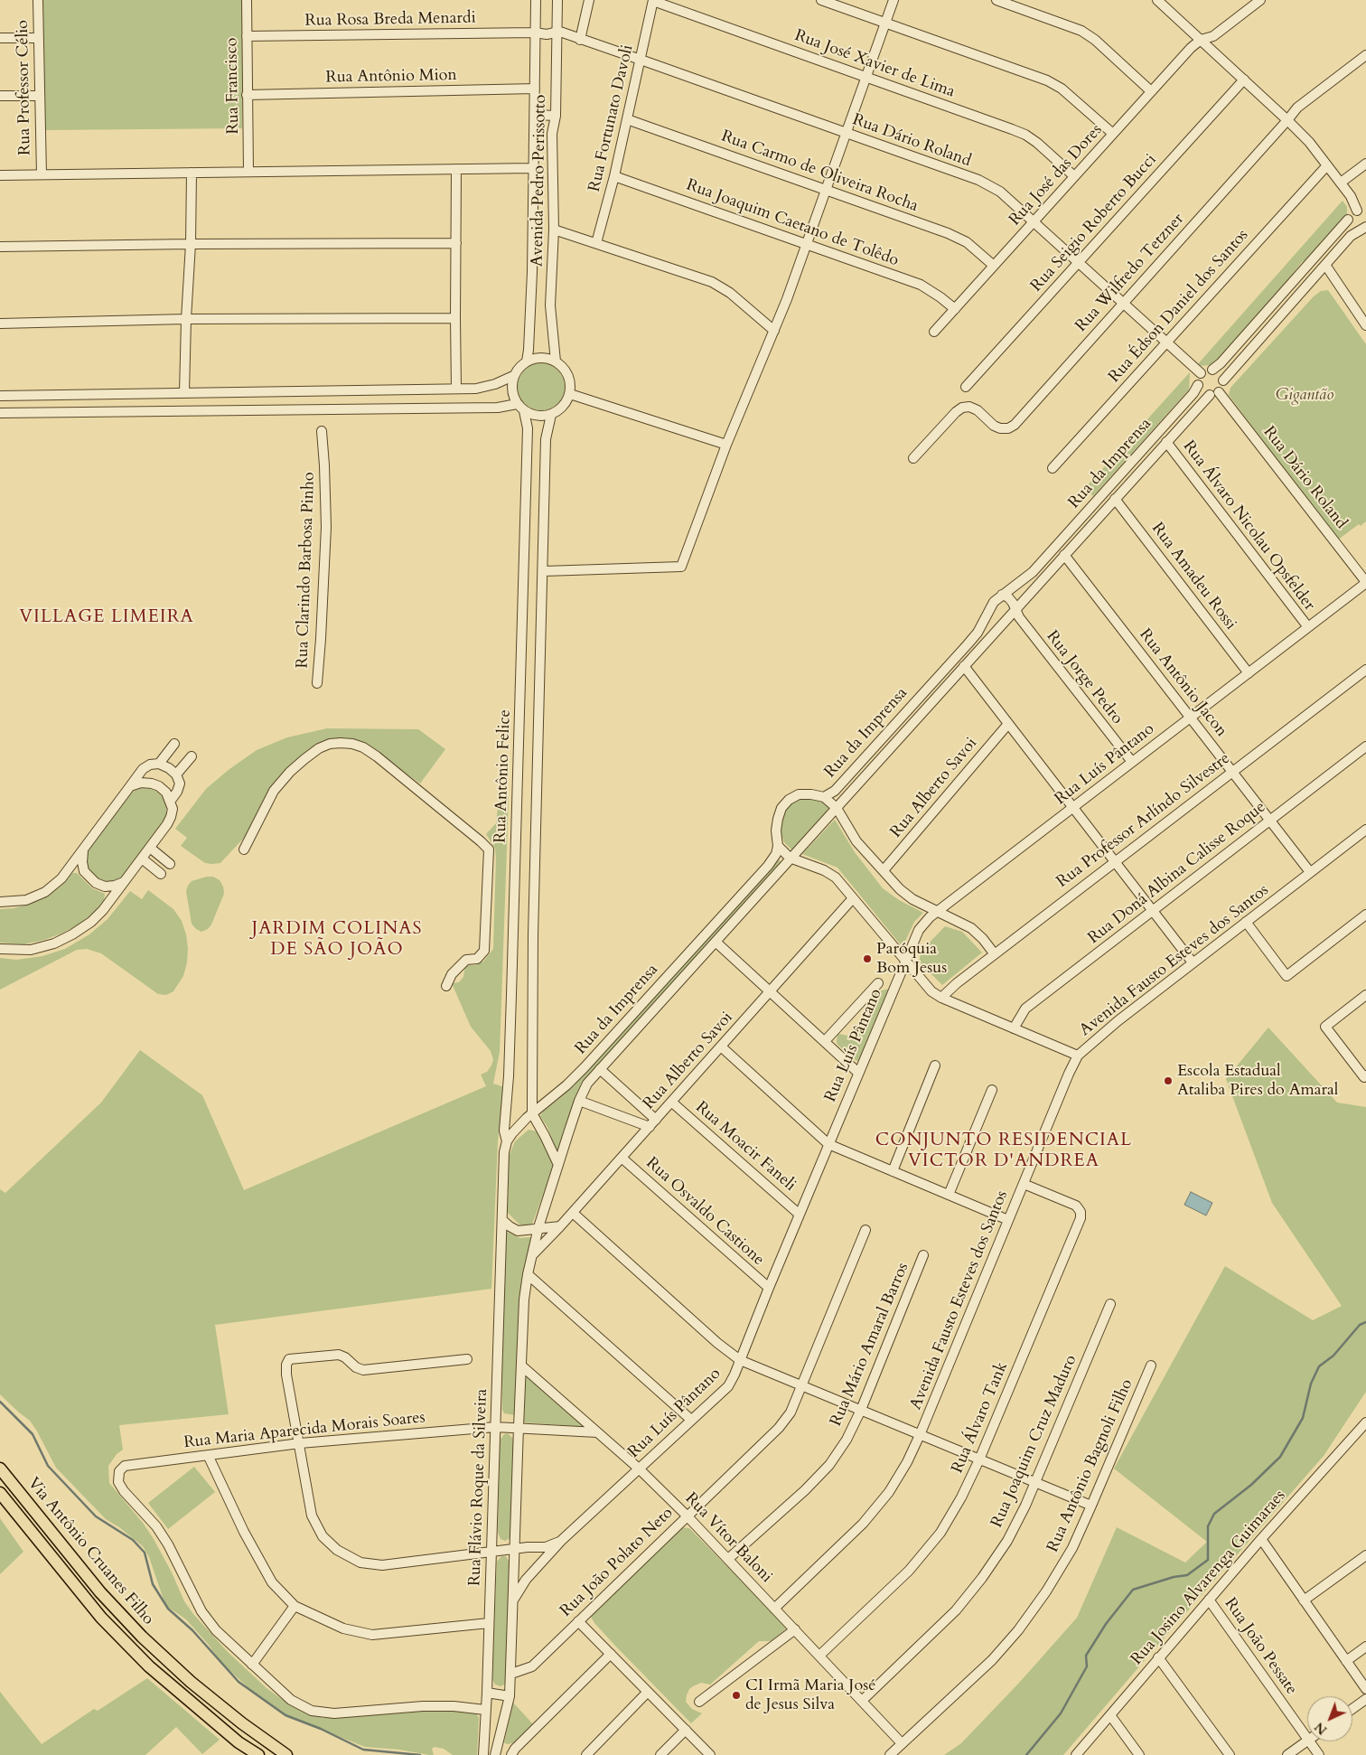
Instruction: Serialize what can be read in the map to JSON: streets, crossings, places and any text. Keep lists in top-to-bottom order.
{
  "streets": {
    "main road": ["Via Antônio Cruanes Filho"],
    "street": [
      "Rua Rosa Breda Menardi",
      "Rua José Xavier de Lima",
      "Rua Antônio Mion",
      "Rua Francisco",
      "Rua Professor Célio",
      "Rua Fortunato Davoli",
      "Rua Dário Roland",
      "Rua Carmo de Oliveira Rocha",
      "Rua José das Dores",
      "Avenida Pedro Perissotto",
      "Rua Joaquim Caetano de Tolêdo",
      "Rua Seigio Roberto Bucci",
      "Rua Wilfredo Tetzner",
      "Rua Édson Daniel dos Santos",
      "Rua da Imprensa",
      "Rua Álvaro Nicolau Opsfelder",
      "Rua Clarindo Barbosa Pinho",
      "Rua Amadeu Rossi",
      "Rua Jorge Pedro",
      "Rua Antônio Jacon",
      "Rua Luís Pântano",
      "Rua Antônio Felice",
      "Rua Alberto Savoi",
      "Rua Professor Arlíndo Silvestre",
      "Rua Doná Albina Calisse Roque",
      "Avenida Fausto Esteves dos Santos",
      "Rua Moacir Faneli",
      "Rua Osvaldo Castione",
      "Rua Mário Amaral Barros",
      "Rua Álvaro Tank",
      "Rua Maria Aparecida Morais Soares",
      "Rua Joaquim Cruz Maduro",
      "Rua Antônio Bagnoli Filho",
      "Rua Flávio Roque da Silveira",
      "Rua Vítor Baloni",
      "Rua João Polato Neto",
      "Rua Josino Alvarenga Guimaraes",
      "Rua João Pessate"
    ]
  },
  "crossings": [
    ["Rua Rosa Breda Menardi", "Rua Francisco"],
    ["Rua Rosa Breda Menardi", "Rua Dário Roland"],
    ["Rua Rosa Breda Menardi", "Avenida Pedro Perissotto"],
    ["Rua José Xavier de Lima", "Rua Fortunato Davoli"],
    ["Rua José Xavier de Lima", "Rua José das Dores"],
    ["Rua Antônio Mion", "Rua Francisco"],
    ["Rua Antônio Mion", "Avenida Pedro Perissotto"],
    ["Rua Fortunato Davoli", "Rua Dário Roland"],
    ["Rua Fortunato Davoli", "Rua Carmo de Oliveira Rocha"],
    ["Rua Fortunato Davoli", "Rua Joaquim Caetano de Tolêdo"],
    ["Rua Dário Roland", "Rua José das Dores"],
    ["Rua Dário Roland", "Avenida Pedro Perissotto"],
    ["Rua Dário Roland", "Rua Seigio Roberto Bucci"],
    ["Rua Dário Roland", "Rua Wilfredo Tetzner"],
    ["Rua Dário Roland", "Rua Édson Daniel dos Santos"],
    ["Rua Dário Roland", "Rua da Imprensa"],
    ["Rua Dário Roland", "Rua Luís Pântano"],
    ["Rua Carmo de Oliveira Rocha", "Rua José das Dores"],
    ["Rua José das Dores", "Rua Joaquim Caetano de Tolêdo"],
    ["Avenida Pedro Perissotto", "Rua Antônio Felice"],
    ["Rua da Imprensa", "Rua Álvaro Nicolau Opsfelder"],
    ["Rua da Imprensa", "Rua Amadeu Rossi"],
    ["Rua da Imprensa", "Rua Jorge Pedro"],
    ["Rua da Imprensa", "Rua Antônio Jacon"],
    ["Rua da Imprensa", "Rua Antônio Felice"],
    ["Rua Álvaro Nicolau Opsfelder", "Rua Luís Pântano"],
    ["Rua Amadeu Rossi", "Rua Luís Pântano"],
    ["Rua Jorge Pedro", "Rua Luís Pântano"],
    ["Rua Antônio Jacon", "Rua Luís Pântano"],
    ["Rua Antônio Jacon", "Rua Professor Arlíndo Silvestre"],
    ["Rua Antônio Jacon", "Rua Doná Albina Calisse Roque"],
    ["Rua Antônio Jacon", "Avenida Fausto Esteves dos Santos"],
    ["Rua Luís Pântano", "Rua Moacir Faneli"],
    ["Rua Luís Pântano", "Rua Osvaldo Castione"],
    ["Rua Luís Pântano", "Rua Maria Aparecida Morais Soares"],
    ["Rua Luís Pântano", "Rua Flávio Roque da Silveira"],
    ["Rua Luís Pântano", "Rua Vítor Baloni"],
    ["Rua Alberto Savoi", "Rua Moacir Faneli"],
    ["Rua Alberto Savoi", "Rua Osvaldo Castione"],
    ["Avenida Fausto Esteves dos Santos", "Rua Álvaro Tank"],
    ["Avenida Fausto Esteves dos Santos", "Rua Vítor Baloni"],
    ["Rua Mário Amaral Barros", "Rua Vítor Baloni"],
    ["Rua Álvaro Tank", "Rua Vítor Baloni"],
    ["Rua Maria Aparecida Morais Soares", "Rua Flávio Roque da Silveira"],
    ["Rua Maria Aparecida Morais Soares", "Rua Vítor Baloni"],
    ["Rua Joaquim Cruz Maduro", "Rua Vítor Baloni"],
    ["Rua Antônio Bagnoli Filho", "Rua Vítor Baloni"],
    ["Rua Vítor Baloni", "Rua João Polato Neto"],
    ["Rua Josino Alvarenga Guimaraes", "Rua João Pessate"]
  ],
  "districts": ["VILLAGE LIMEIRA", "JARDIM COLINAS DE SÃO JOÃO", "CONJUNTO RESIDENCIAL VICTOR D'ANDREA"],
  "parks": ["Gigantão"],
  "places": ["Paróquia Bom Jesus", "Escola Estadual Ataliba Pires do Amaral", "CI Irmã Maria José de Jesus Silva"],
  "north": "bottom left"
}
